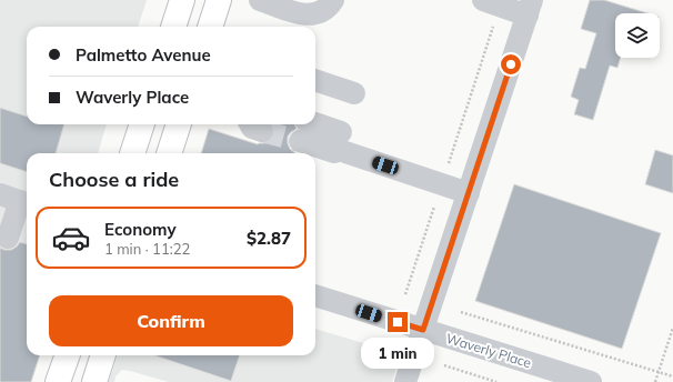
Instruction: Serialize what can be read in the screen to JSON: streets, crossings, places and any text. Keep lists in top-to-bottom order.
{
  "streets": {
    "street": ["Waverly Place"]
  },
  "page": {
    "banner": ["Palmetto Avenue", "Waverly Place"],
    "heading": "Choose a ride",
    "list": [
      {
        "name": "Economy",
        "note": "1 min · 11:22",
        "value": "$2.87"
      }
    ],
    "buttons": "Confirm",
    "bubble": "1 min"
  }
}
